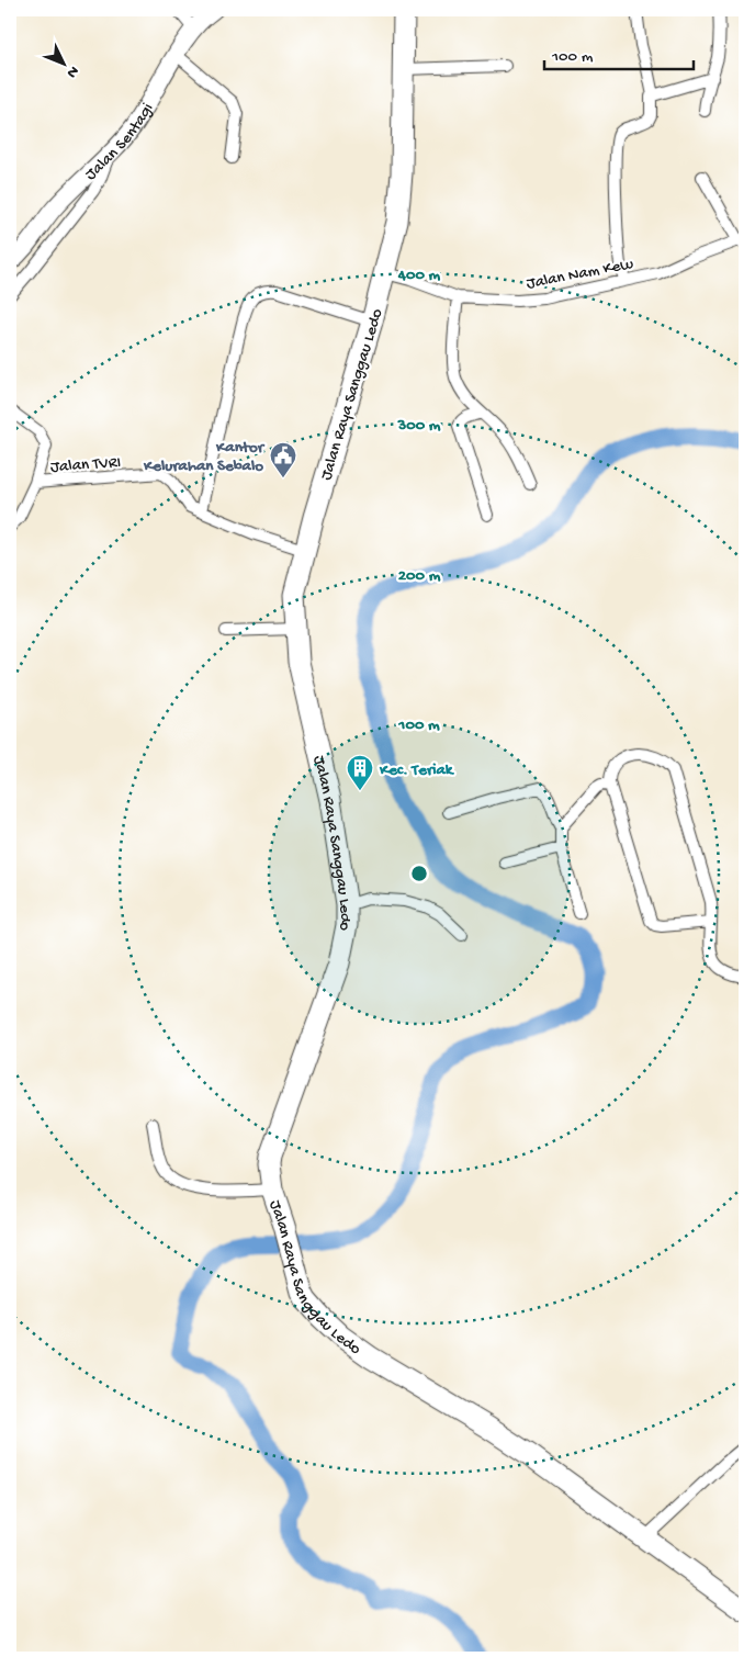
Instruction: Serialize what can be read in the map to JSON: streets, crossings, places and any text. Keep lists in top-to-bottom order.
{
  "streets": {
    "highway": ["Jalan Raya Sanggau Ledo"],
    "main road": ["Jalan Sentagi"],
    "street": ["Jalan Nam Kew", "Jalan TVRI"]
  },
  "crossings": [
    ["Jalan Nam Kew", "Jalan Raya Sanggau Ledo"],
    ["Jalan Raya Sanggau Ledo", "Jalan TVRI"]
  ],
  "places": {
    "public building": ["Kantor Kelurahan Sebalo"],
    "building": ["Kec. Teriak"]
  },
  "scale_bar": "100 m",
  "north": "bottom right",
  "rings": [
    "400 m",
    "300 m",
    "200 m",
    "100 m"
  ]
}
